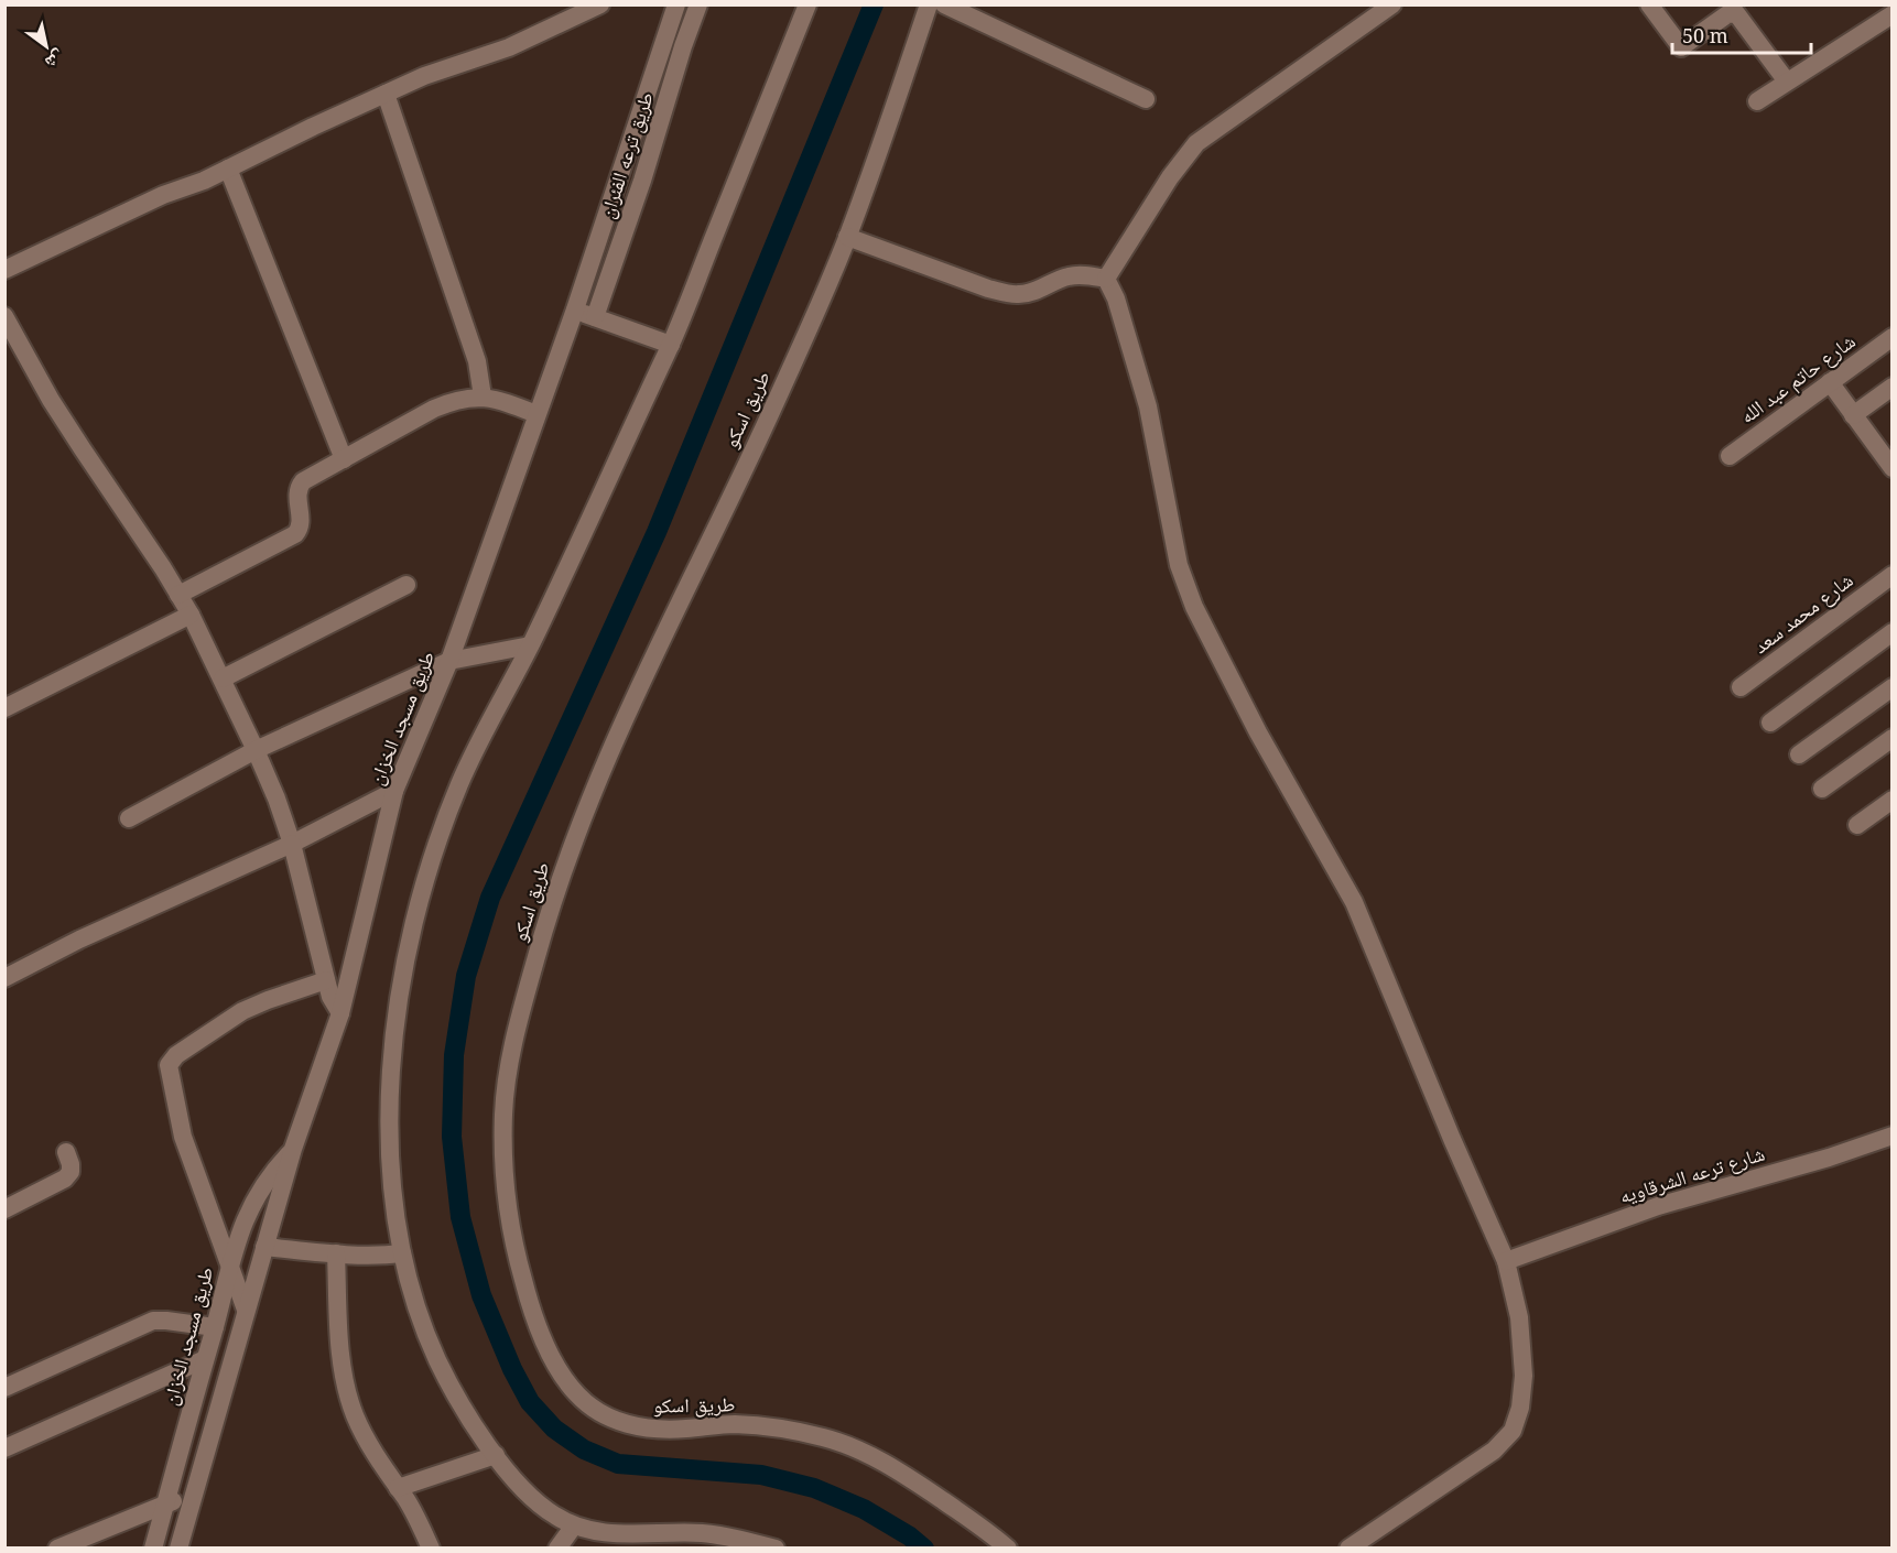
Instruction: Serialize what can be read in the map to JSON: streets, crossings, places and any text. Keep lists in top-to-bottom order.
{
  "streets": {
    "street": [
      "طريق ترعه الفئران",
      "شارع حاتم عبد الله",
      "طريق اسكو",
      "شارع محمد سعد",
      "طريق مسجد الخزان",
      "شارع ترعه الشرقاويه"
    ]
  },
  "crossings": [
    ["طريق ترعه الفئران", "طريق مسجد الخزان"]
  ],
  "scale_bar": "50 m",
  "north": "bottom right"
}
